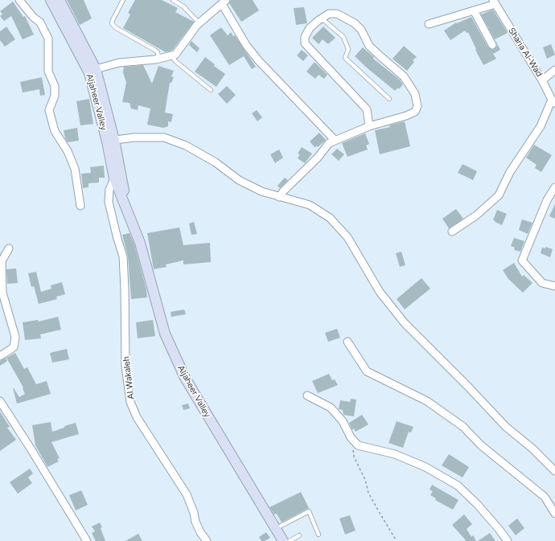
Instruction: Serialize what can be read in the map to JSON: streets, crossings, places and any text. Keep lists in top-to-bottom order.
{
  "streets": {
    "street": ["Sharia Al-Wad", "Aljaheer Valley", "Al Wakaleh"]
  },
  "crossings": [
    ["Aljaheer Valley", "Al Wakaleh"]
  ]
}
